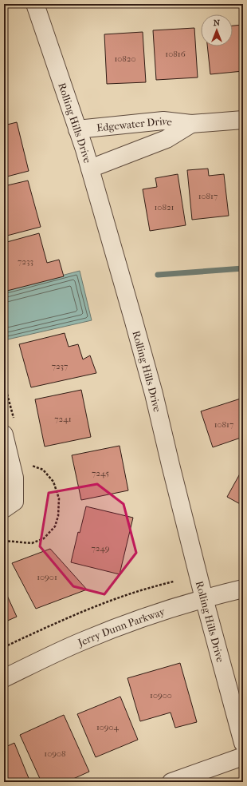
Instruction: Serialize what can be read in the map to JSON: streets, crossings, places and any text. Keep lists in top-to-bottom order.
{
  "streets": {
    "street": ["Rolling Hills Drive", "Edgewater Drive", "Jerry Dunn Parkway"]
  },
  "crossings": [
    ["Rolling Hills Drive", "Edgewater Drive"],
    ["Rolling Hills Drive", "Jerry Dunn Parkway"]
  ],
  "house_numbers": [
    "10816",
    "10820",
    "10817",
    "10821",
    "7233",
    "7237",
    "7241",
    "10817",
    "7245",
    "7249",
    "10901",
    "10900",
    "10904",
    "10908"
  ],
  "north": "top"
}
